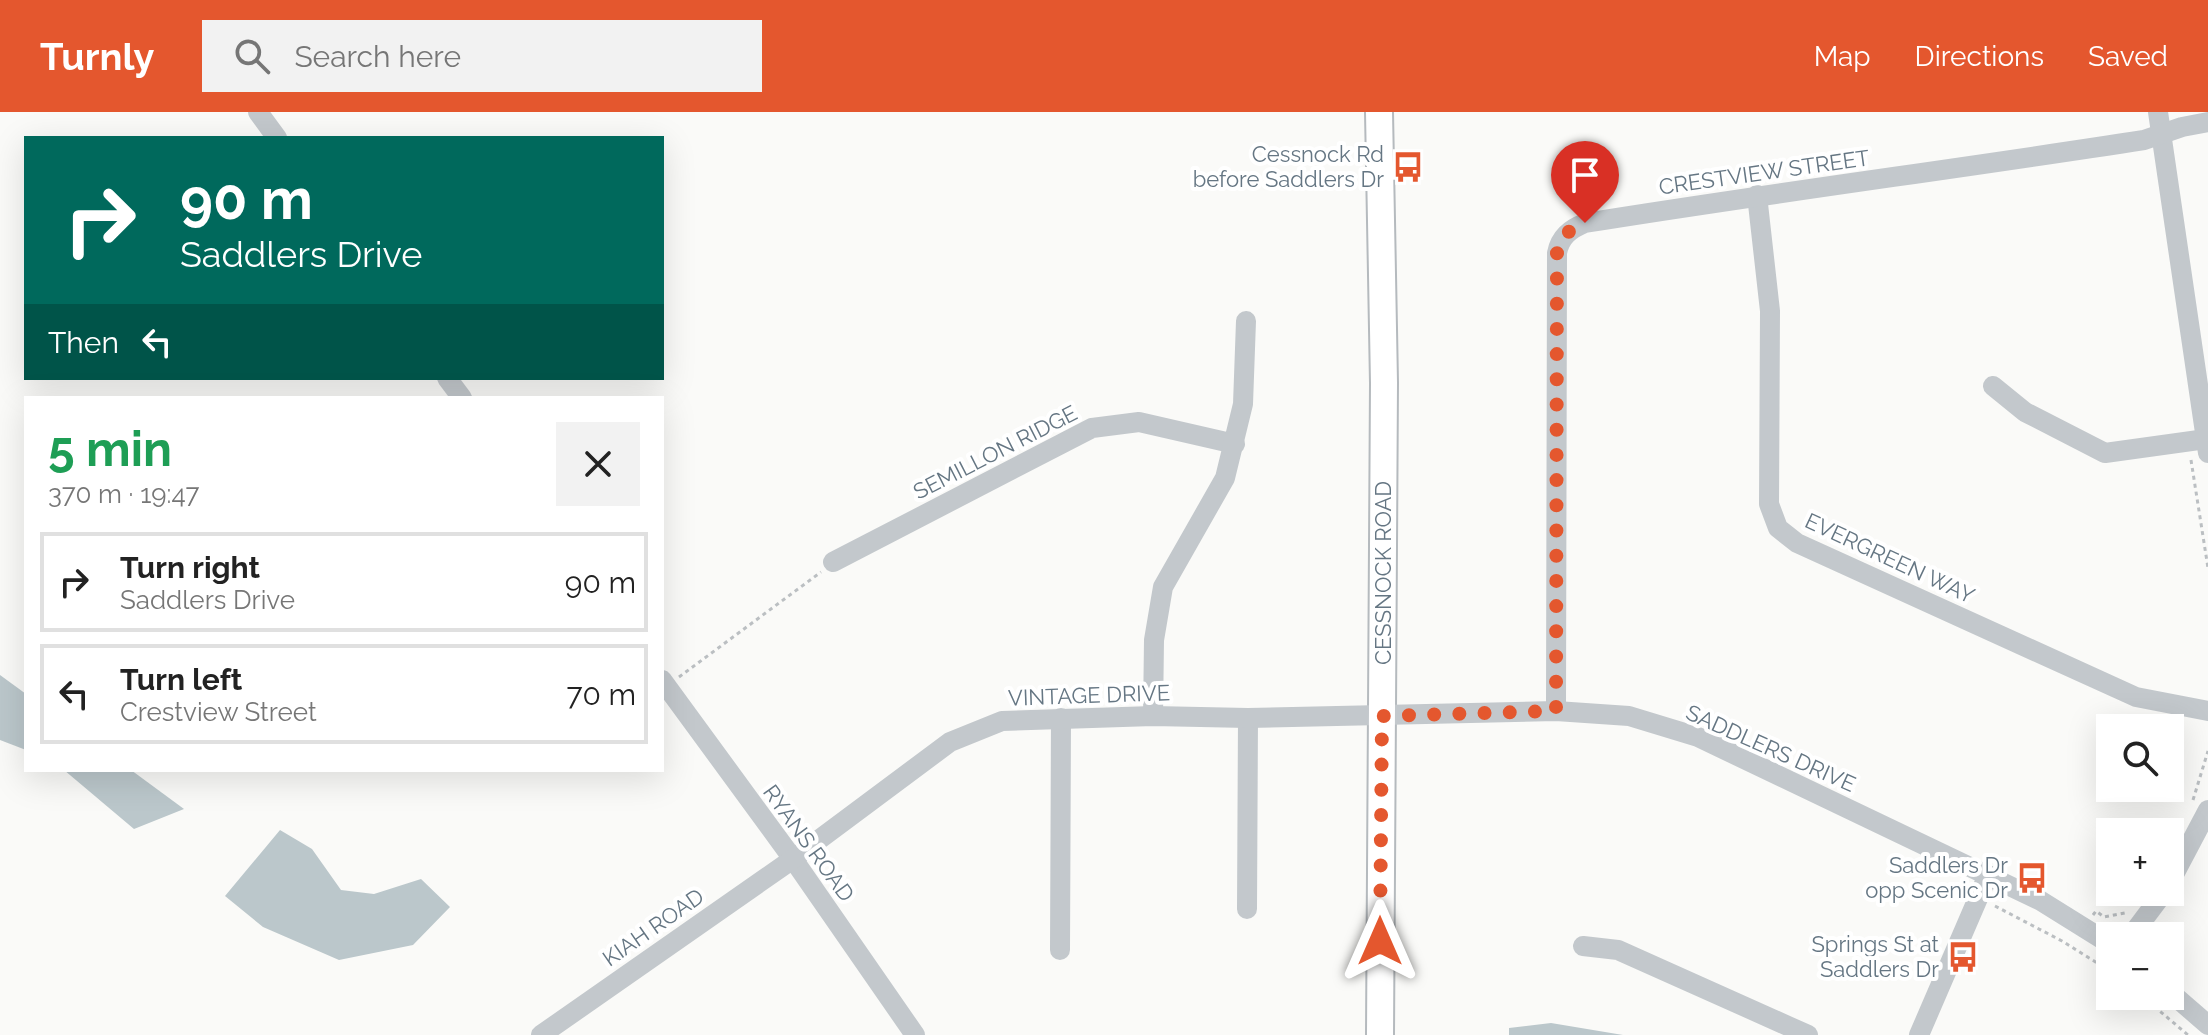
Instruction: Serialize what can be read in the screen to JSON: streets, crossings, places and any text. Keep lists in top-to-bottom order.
{
  "streets": {
    "main road": ["CESSNOCK ROAD"],
    "street": [
      "CRESTVIEW STREET",
      "SEMILLON RIDGE",
      "EVERGREEN WAY",
      "VINTAGE DRIVE",
      "SADDLERS DRIVE",
      "RYANS ROAD",
      "KIAH ROAD"
    ]
  },
  "crossings": [
    ["CRESTVIEW STREET", "EVERGREEN WAY"],
    ["CRESTVIEW STREET", "SADDLERS DRIVE"],
    ["CESSNOCK ROAD", "VINTAGE DRIVE"],
    ["CESSNOCK ROAD", "SADDLERS DRIVE"],
    ["VINTAGE DRIVE", "SADDLERS DRIVE"],
    ["VINTAGE DRIVE", "RYANS ROAD"],
    ["VINTAGE DRIVE", "KIAH ROAD"],
    ["RYANS ROAD", "KIAH ROAD"]
  ],
  "places": {
    "bus stop": ["Cessnock Rd before Saddlers Dr", "Saddlers Dr opp Scenic Dr", "Springs St at Saddlers Dr"]
  },
  "page": {
    "header": "Turnly",
    "search": "Search here",
    "nav": ["Map", "Directions", "Saved"],
    "turn": ["90 m", "Saddlers Drive"],
    "then": "Then",
    "heading": ["5 min", "370 m · 19:47"],
    "list": [
      {
        "name": "Turn right",
        "note": "Saddlers Drive",
        "value": "90 m"
      },
      {
        "name": "Turn left",
        "note": "Crestview Street",
        "value": "70 m"
      }
    ],
    "map_buttons": ["+", "−"]
  }
}
